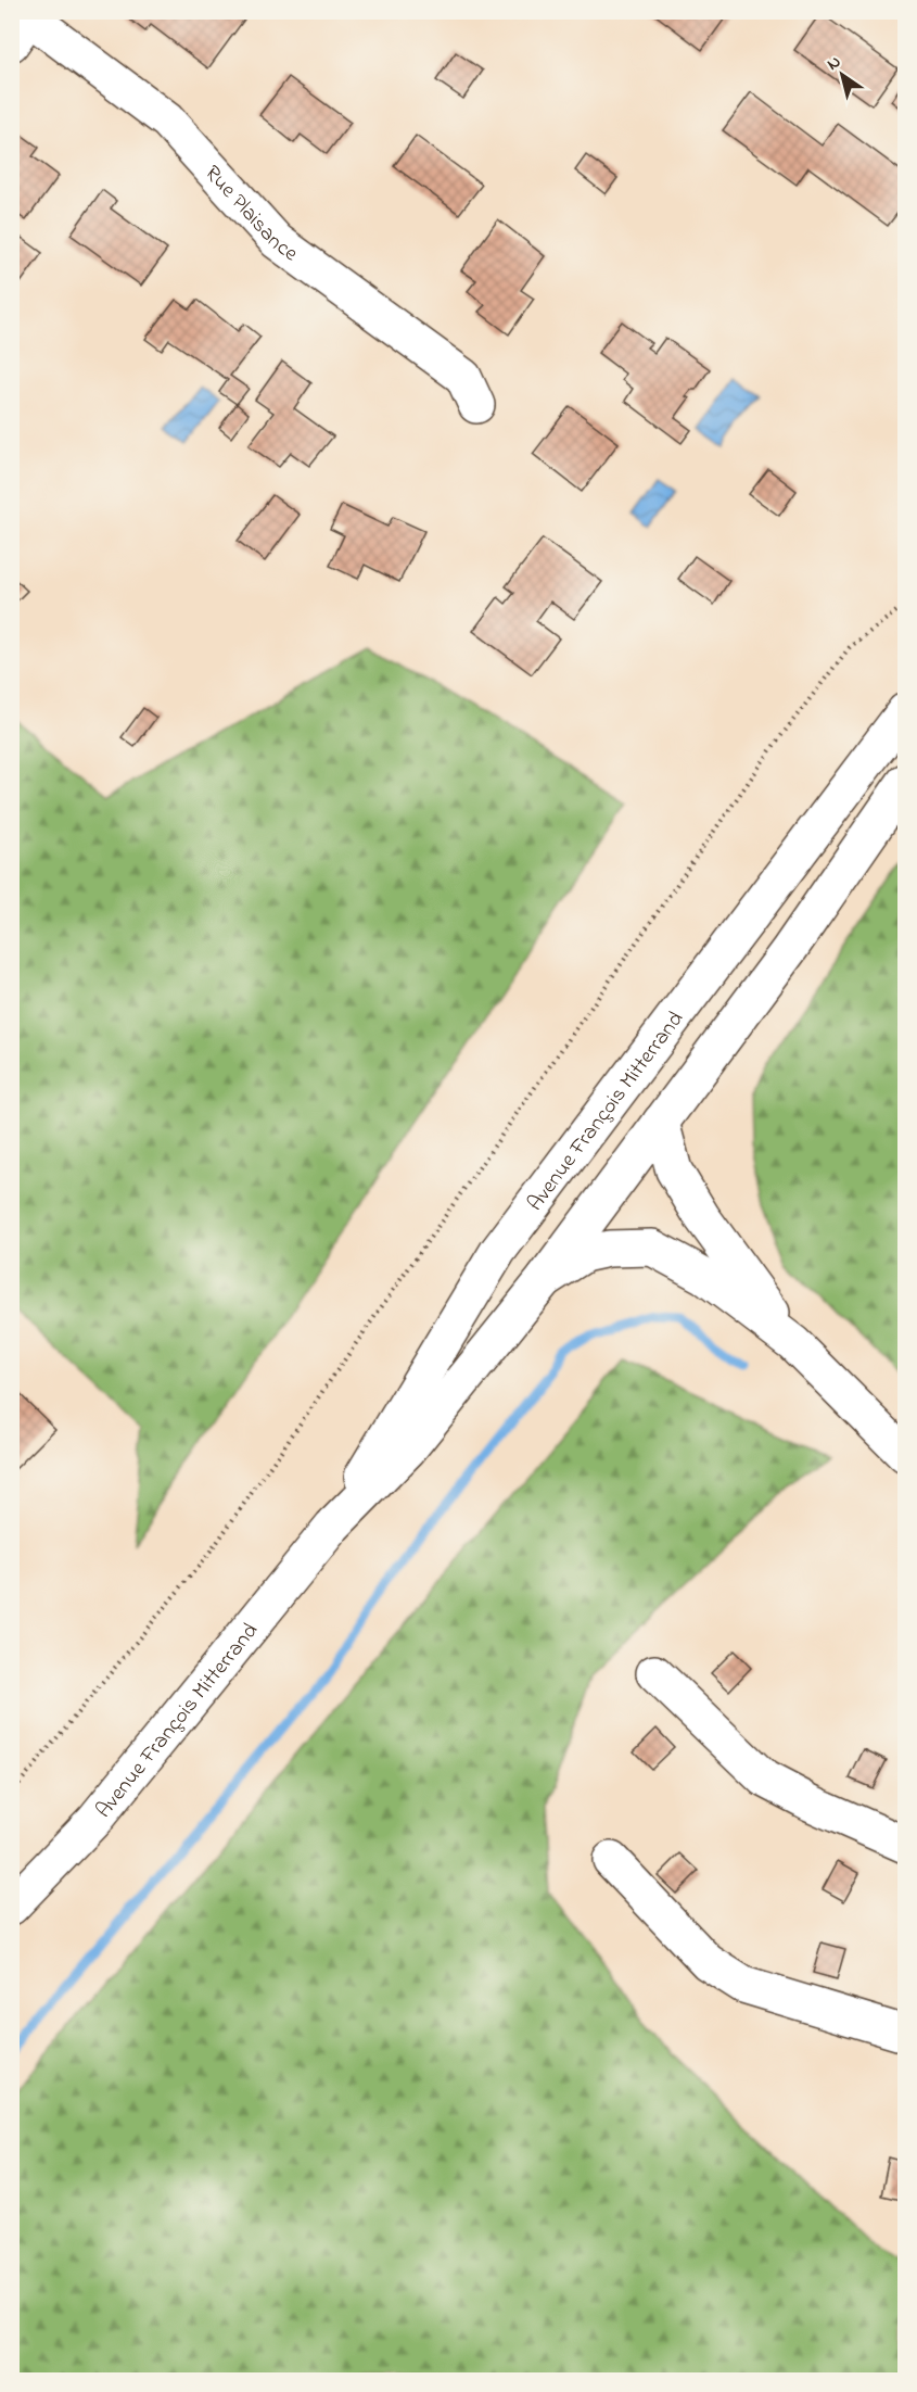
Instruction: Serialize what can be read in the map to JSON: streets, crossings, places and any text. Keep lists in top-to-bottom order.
{
  "streets": {
    "main road": ["Rue Plaisance", "Avenue François Mitterrand"]
  },
  "north": "top left"
}
